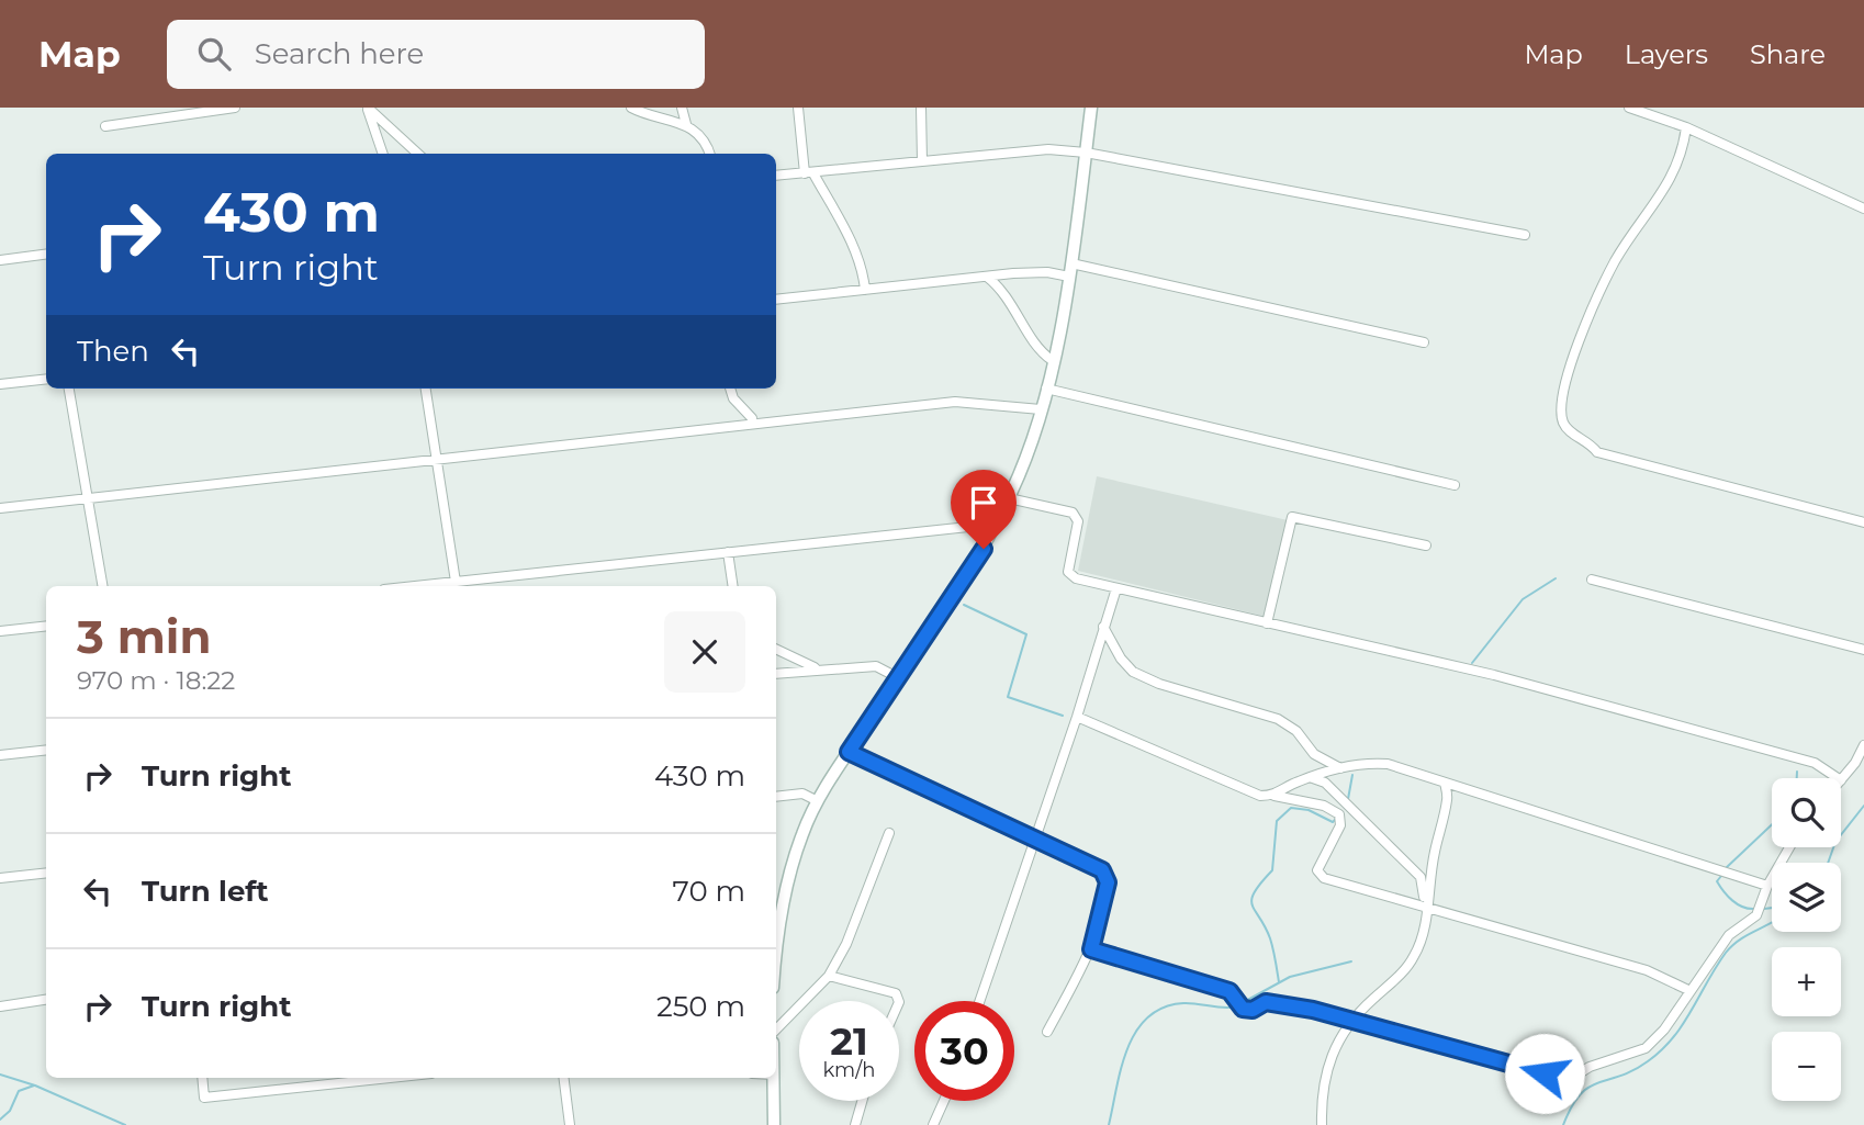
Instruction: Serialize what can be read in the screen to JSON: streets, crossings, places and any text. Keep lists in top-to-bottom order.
{
  "page": {
    "header": "Map",
    "search": "Search here",
    "nav": ["Map", "Layers", "Share"],
    "turn": ["430 m", "Turn right"],
    "then": "Then",
    "heading": ["3 min", "970 m · 18:22"],
    "list": [
      {
        "name": "Turn right",
        "value": "430 m"
      },
      {
        "name": "Turn left",
        "value": "70 m"
      },
      {
        "name": "Turn right",
        "value": "250 m"
      }
    ],
    "map_buttons": ["+", "−"],
    "speed": "21 km/h",
    "limit": "30"
  }
}
